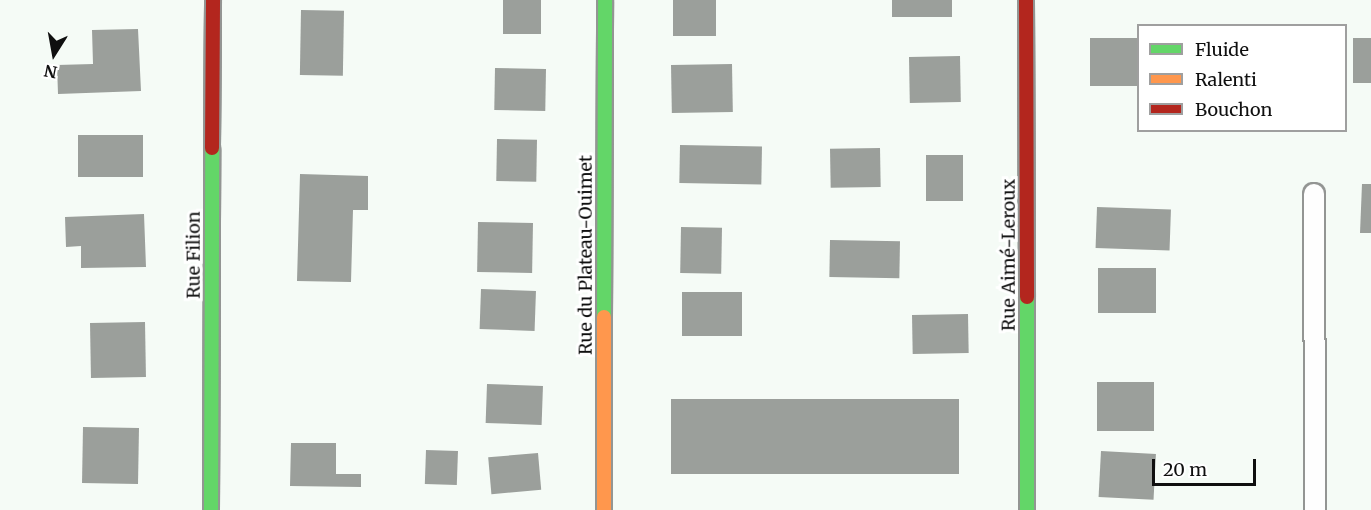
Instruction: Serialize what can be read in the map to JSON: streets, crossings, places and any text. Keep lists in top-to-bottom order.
{
  "streets": {
    "street": ["Rue Filion", "Rue du Plateau-Ouimet", "Rue Aimé-Leroux"]
  },
  "legend": ["Fluide", "Ralenti", "Bouchon"],
  "scale_bar": "20 m",
  "north": "bottom"
}
